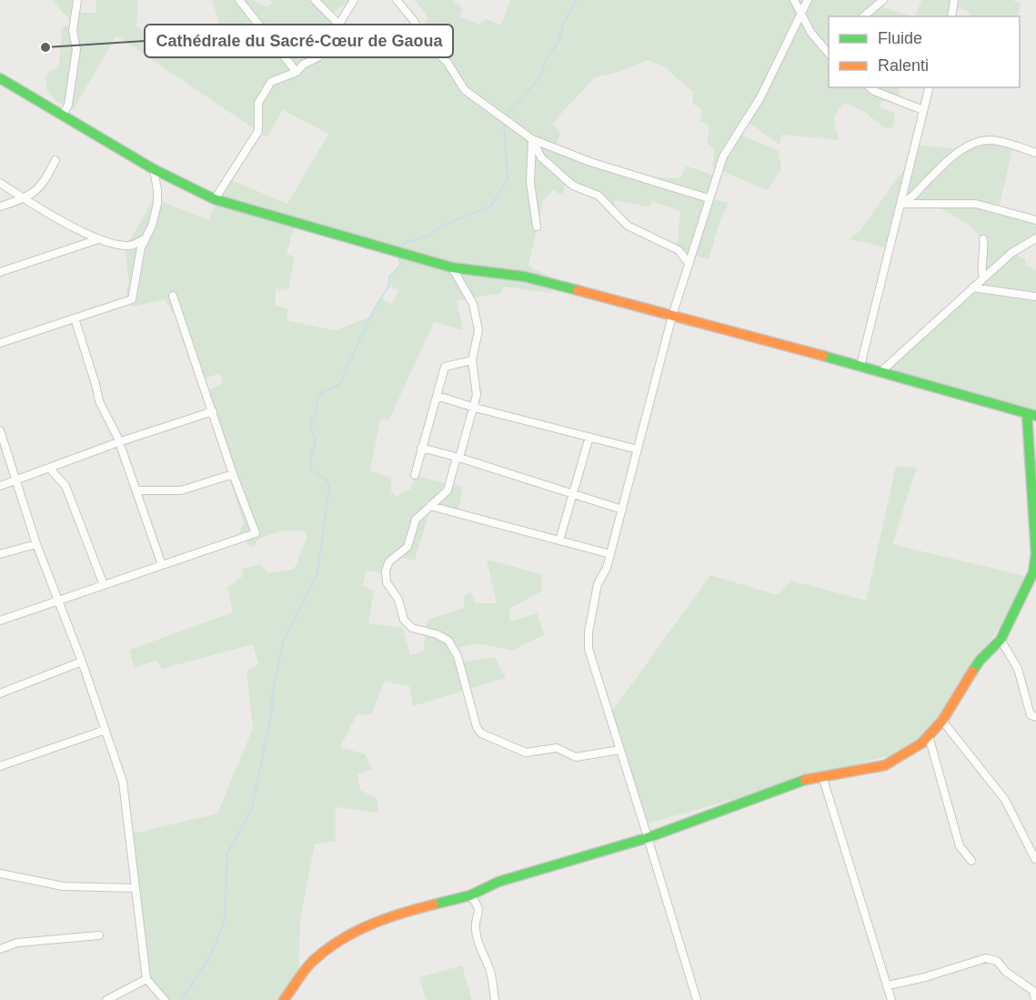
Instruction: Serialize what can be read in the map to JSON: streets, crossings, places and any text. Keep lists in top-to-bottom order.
{
  "places": ["Cathédrale du Sacré-Cœur de Gaoua"],
  "legend": ["Fluide", "Ralenti"]
}
